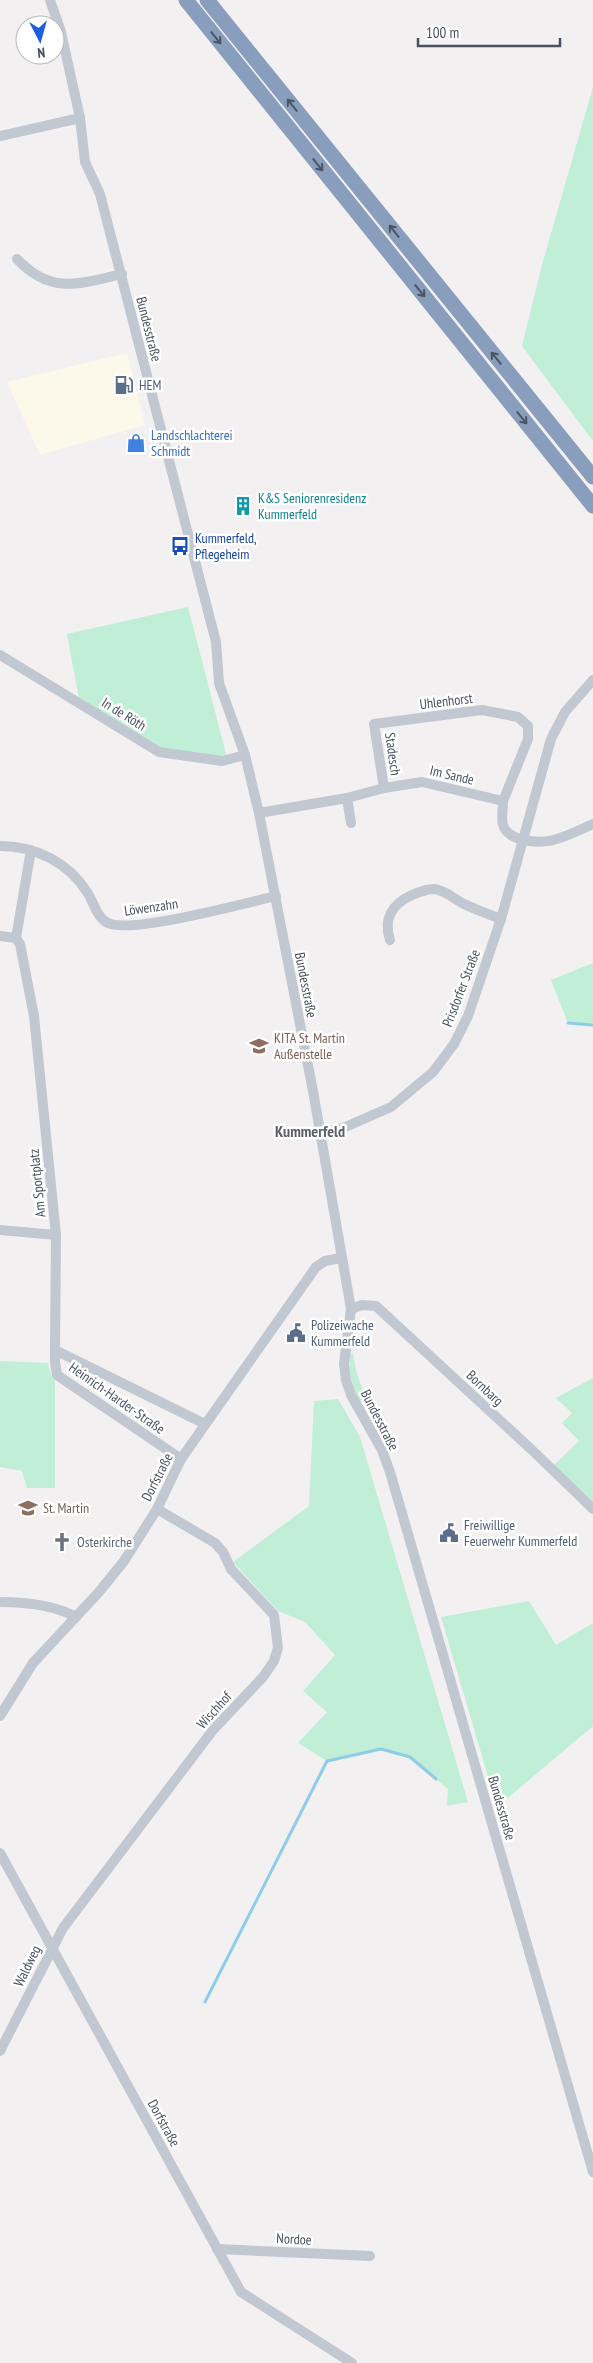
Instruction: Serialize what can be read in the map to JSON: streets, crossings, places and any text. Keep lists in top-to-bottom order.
{
  "streets": {
    "street": [
      "Bundesstraße",
      "Uhlenhorst",
      "In de Röth",
      "Stadesch",
      "Im Sande",
      "Löwenzahn",
      "Prisdorfer Straße",
      "Am Sportplatz",
      "Bornbarg",
      "Heinrich-Harder-Straße",
      "Dorfstraße",
      "Wischhof",
      "Waldweg",
      "Nordoe"
    ]
  },
  "crossings": [
    ["Bundesstraße", "In de Röth"],
    ["Bundesstraße", "Im Sande"],
    ["Bundesstraße", "Löwenzahn"],
    ["Bundesstraße", "Prisdorfer Straße"],
    ["Bundesstraße", "Bornbarg"],
    ["Bundesstraße", "Dorfstraße"],
    ["Uhlenhorst", "Stadesch"],
    ["Uhlenhorst", "Im Sande"],
    ["Stadesch", "Im Sande"],
    ["Löwenzahn", "Am Sportplatz"],
    ["Am Sportplatz", "Heinrich-Harder-Straße"],
    ["Heinrich-Harder-Straße", "Dorfstraße"],
    ["Dorfstraße", "Wischhof"],
    ["Dorfstraße", "Waldweg"],
    ["Dorfstraße", "Nordoe"],
    ["Wischhof", "Waldweg"]
  ],
  "districts": ["Kummerfeld"],
  "places": {
    "fuel station": ["HEM"],
    "shop": ["Landschlachterei Schmidt"],
    "building": ["K&S Seniorenresidenz Kummerfeld"],
    "bus stop": ["Kummerfeld, Pflegeheim"],
    "school or university": ["KITA St. Martin Außenstelle", "St. Martin"],
    "public building": ["Polizeiwache Kummerfeld", "Freiwillige Feuerwehr Kummerfeld"],
    "church": ["Osterkirche"]
  },
  "scale_bar": "100 m",
  "north": "bottom"
}
